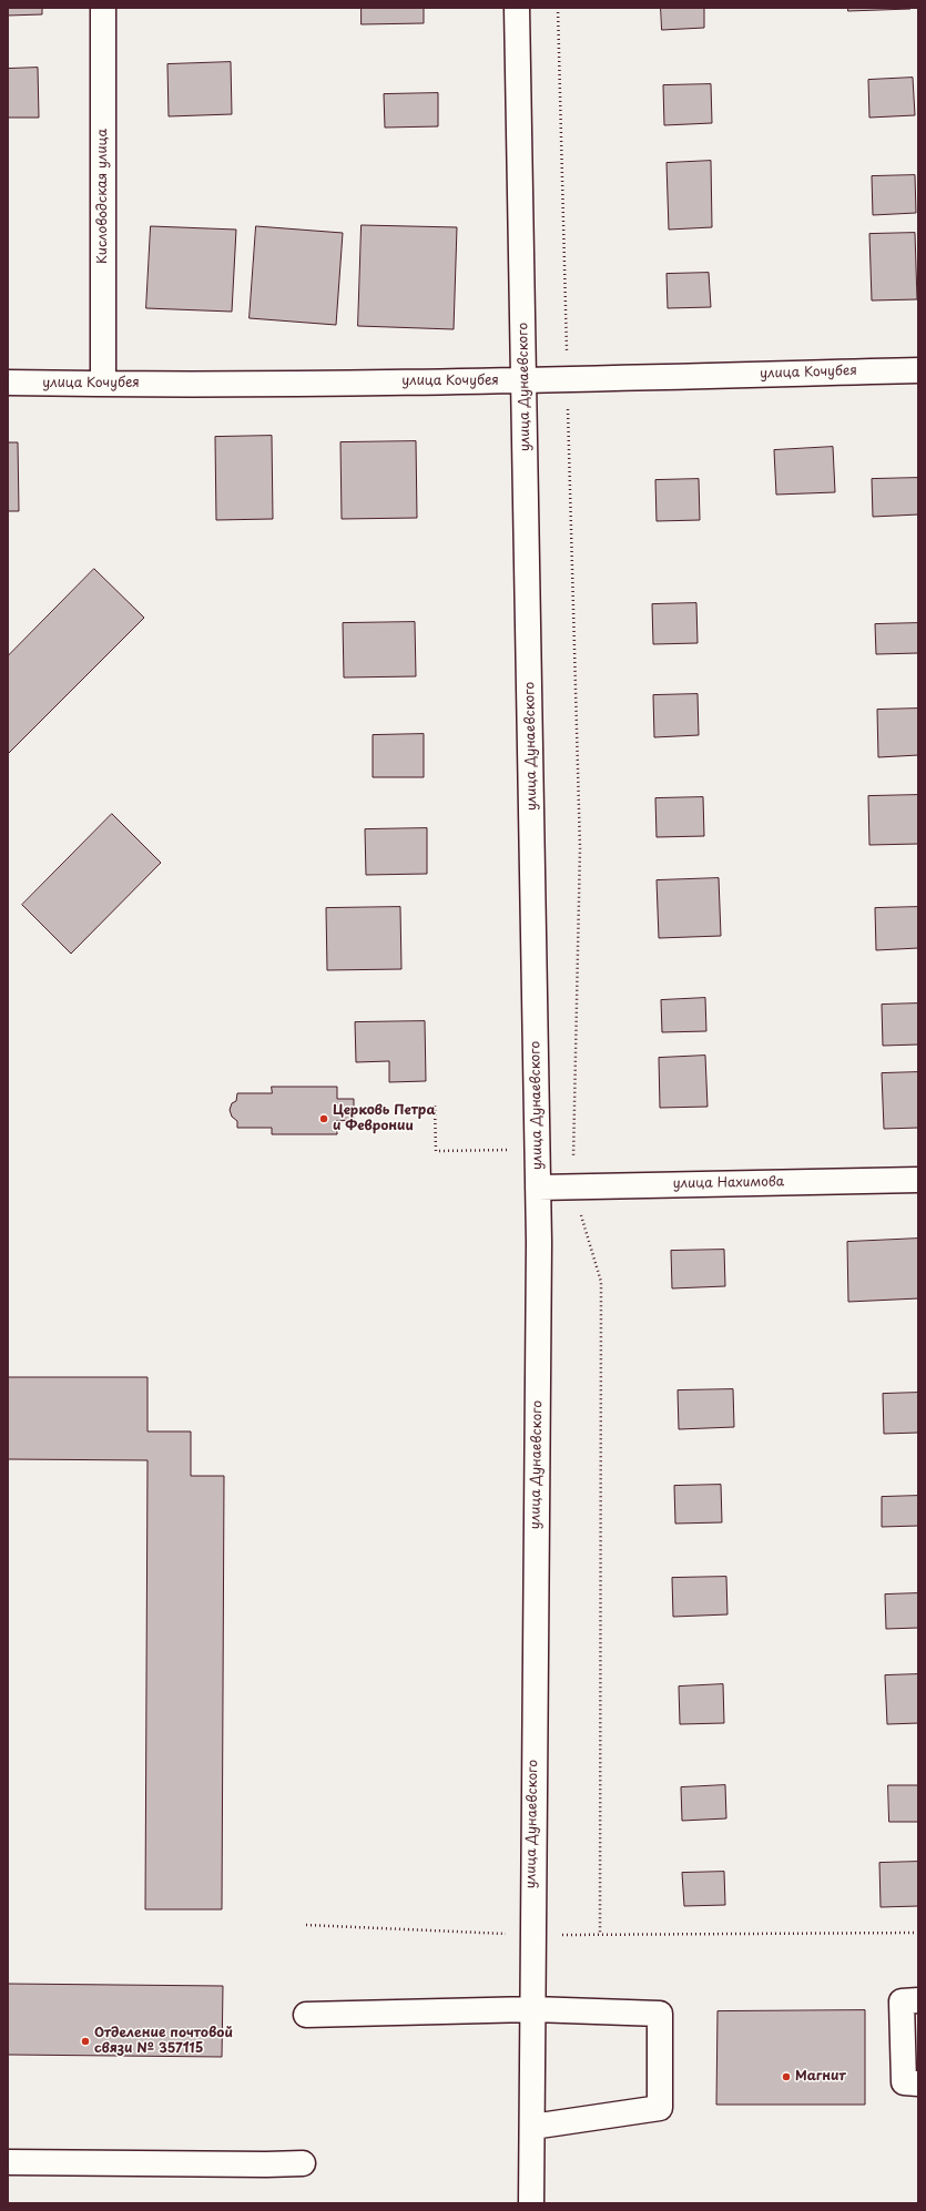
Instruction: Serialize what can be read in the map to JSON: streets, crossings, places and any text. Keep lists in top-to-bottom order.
{
  "streets": {
    "street": [
      "Кисловодская улица",
      "улица Кочубея",
      "улица Дунаевского",
      "улица Нахимова"
    ]
  },
  "crossings": [
    ["Кисловодская улица", "улица Кочубея"],
    ["улица Кочубея", "улица Дунаевского"],
    ["улица Дунаевского", "улица Нахимова"]
  ],
  "places": ["Церковь Петра и Февронии", "Отделение почтовой связи № 357115", "Магнит"]
}
